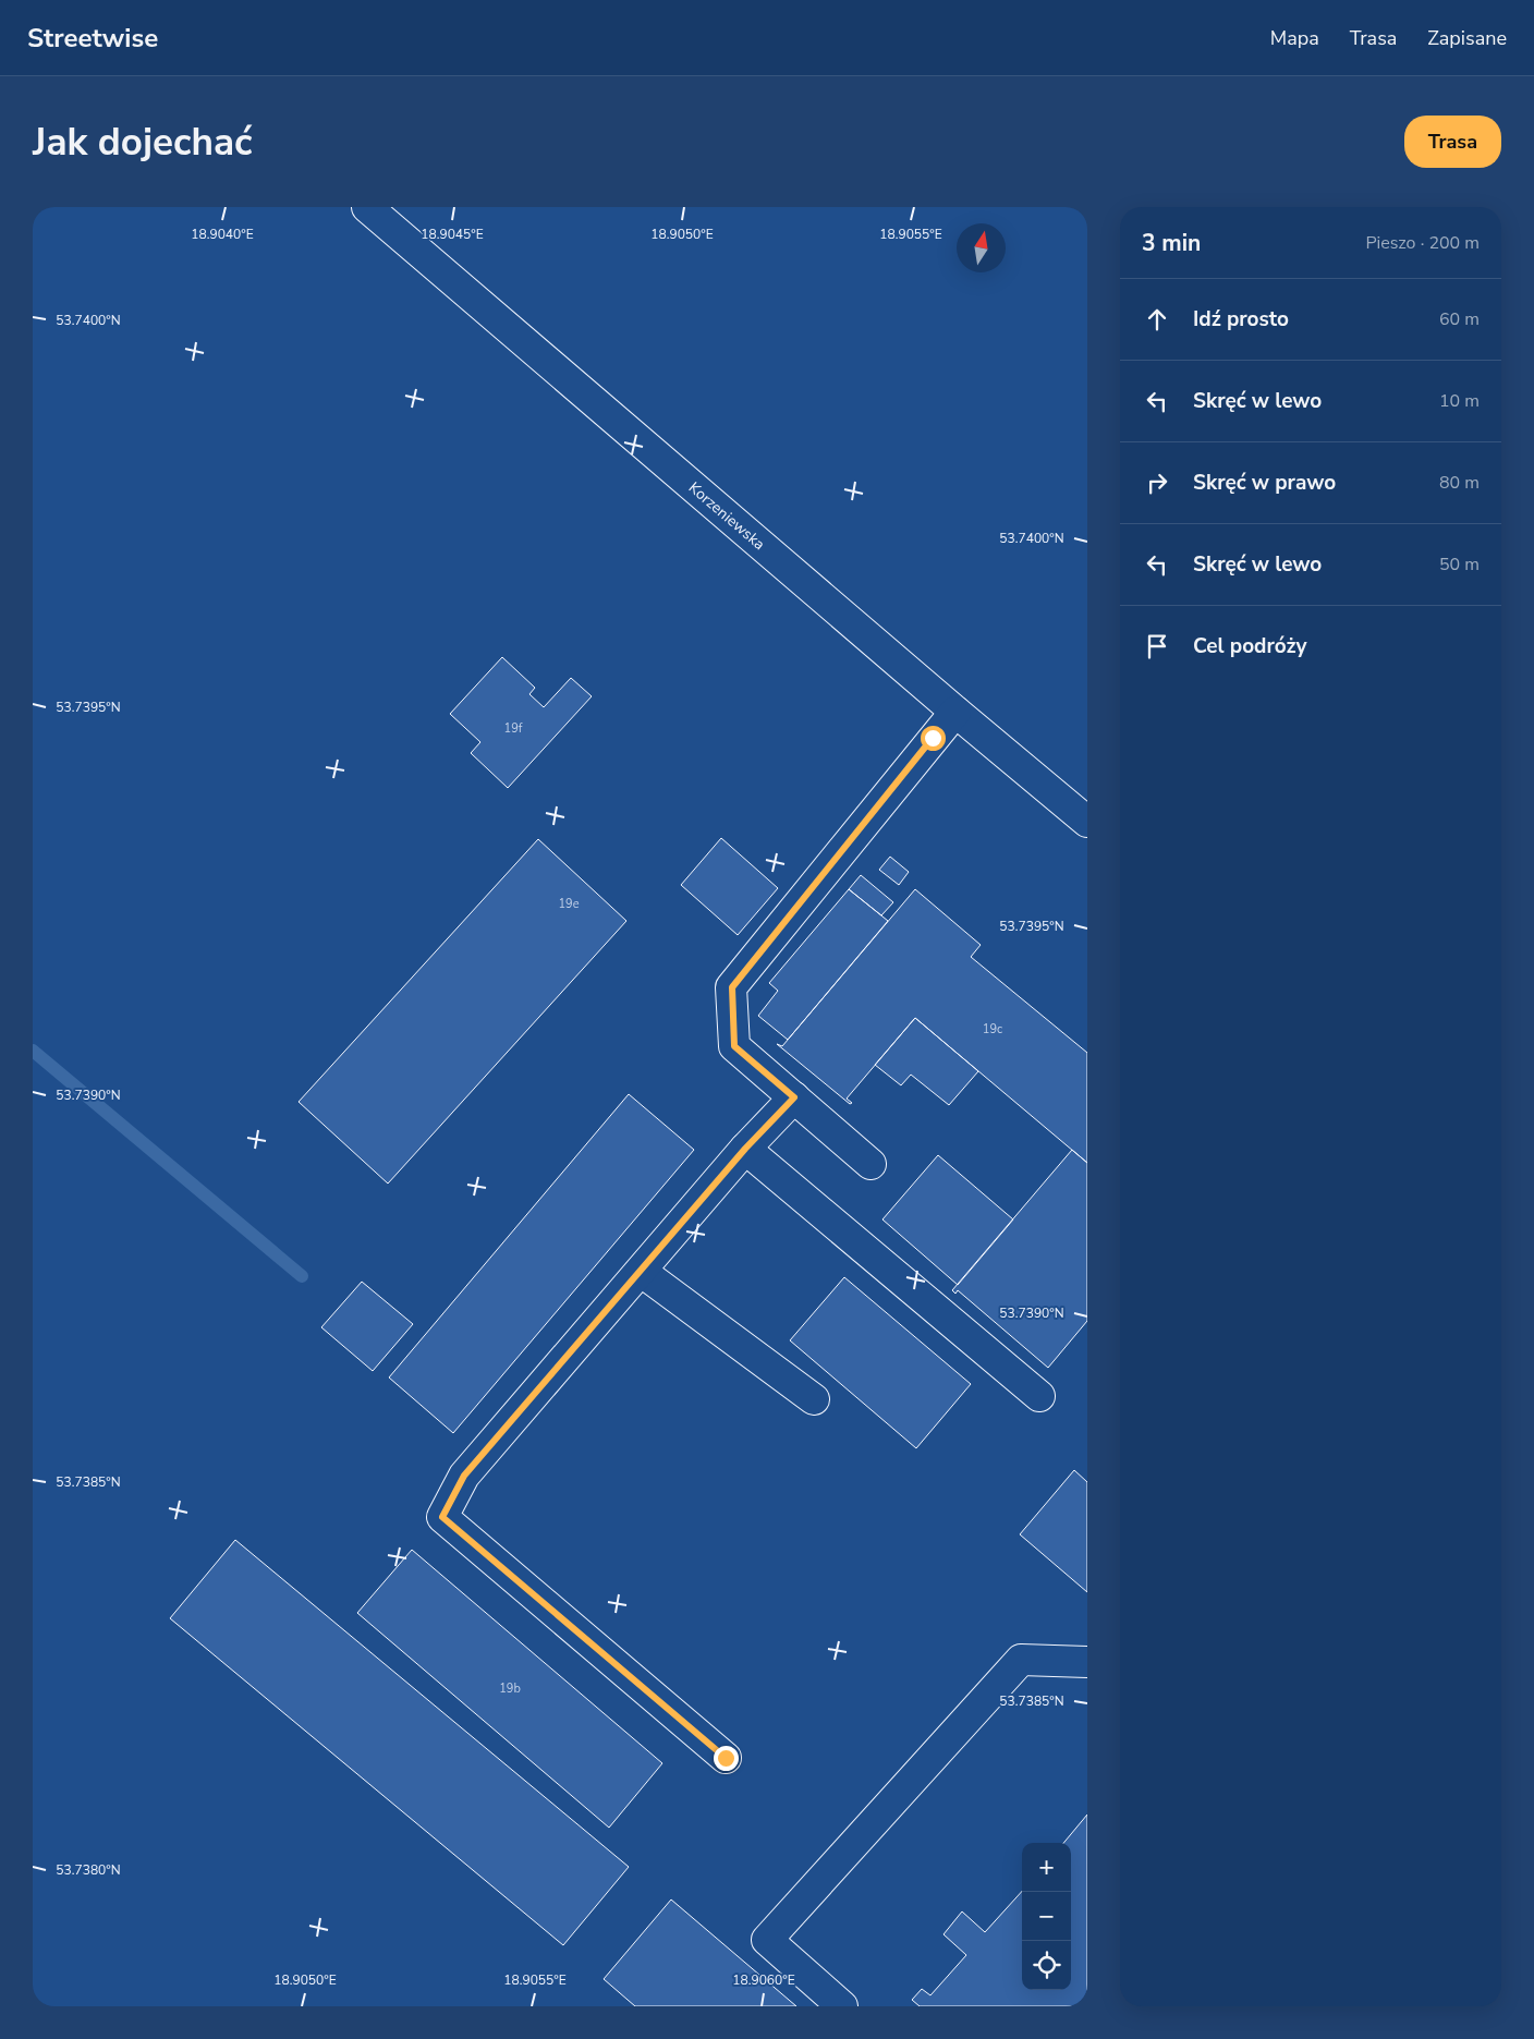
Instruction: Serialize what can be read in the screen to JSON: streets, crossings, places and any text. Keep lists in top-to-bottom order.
{
  "streets": {
    "street": ["Korzeniewska"]
  },
  "house_numbers": [
    "19f",
    "19e",
    "19c",
    "19b"
  ],
  "north": "top",
  "page": {
    "header": "Streetwise",
    "nav": ["Mapa", "Trasa", "Zapisane"],
    "buttons": "Trasa",
    "title": "Jak dojechać",
    "heading": ["3 min", "Pieszo · 200 m"],
    "list": [
      ["Idź prosto", "60 m"],
      ["Skręć w lewo", "10 m"],
      ["Skręć w prawo", "80 m"],
      ["Skręć w lewo", "50 m"],
      "Cel podróży"
    ],
    "map_buttons": ["+", "−"]
  },
  "coordinates": [
    "18.9040°E",
    "18.9045°E",
    "18.9050°E",
    "18.9055°E",
    "53.7400°N",
    "53.7395°N",
    "53.7390°N",
    "53.7385°N",
    "53.7380°N",
    "18.9060°E"
  ]
}
